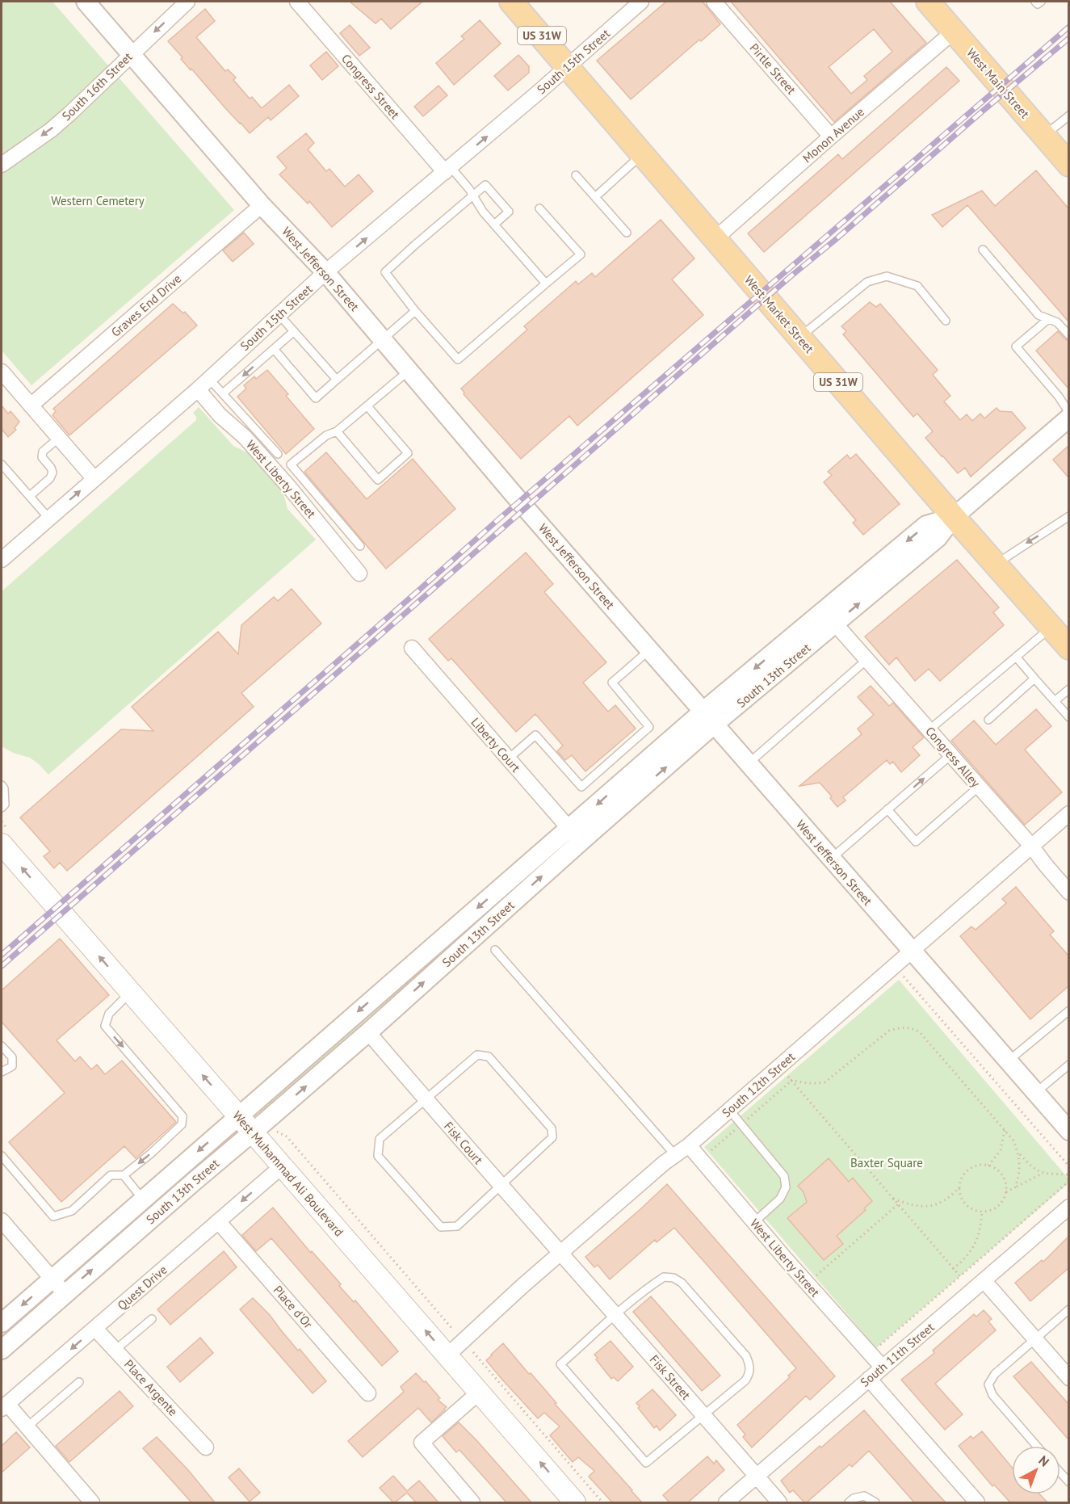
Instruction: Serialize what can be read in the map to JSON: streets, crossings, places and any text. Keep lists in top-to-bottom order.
{
  "streets": {
    "main road": [
      "US 31W",
      "West Main Street",
      "West Market Street",
      "West Muhammad Ali Boulevard"
    ],
    "street": [
      "South 15th Street",
      "Pirtle Street",
      "South 16th Street",
      "Congress Street",
      "Monon Avenue",
      "West Jefferson Street",
      "Graves End Drive",
      "West Liberty Street",
      "South 13th Street",
      "Liberty Court",
      "Congress Alley",
      "South 12th Street",
      "Fisk Court",
      "Quest Drive",
      "Place d'Or",
      "South 11th Street",
      "Fisk Street",
      "Place Argente"
    ]
  },
  "crossings": [
    ["South 15th Street", "Congress Street"],
    ["South 15th Street", "West Jefferson Street"],
    ["South 15th Street", "West Market Street"],
    ["South 15th Street", "West Liberty Street"],
    ["Pirtle Street", "Monon Avenue"],
    ["West Main Street", "Monon Avenue"],
    ["South 16th Street", "West Jefferson Street"],
    ["Monon Avenue", "West Market Street"],
    ["West Jefferson Street", "Graves End Drive"],
    ["West Jefferson Street", "South 13th Street"],
    ["West Jefferson Street", "South 12th Street"],
    ["West Market Street", "South 13th Street"],
    ["West Liberty Street", "South 12th Street"],
    ["West Liberty Street", "South 11th Street"],
    ["South 13th Street", "Liberty Court"],
    ["South 13th Street", "Congress Alley"],
    ["South 13th Street", "Fisk Court"],
    ["South 13th Street", "West Muhammad Ali Boulevard"],
    ["Congress Alley", "South 12th Street"],
    ["South 12th Street", "Fisk Court"],
    ["South 12th Street", "West Muhammad Ali Boulevard"],
    ["South 12th Street", "Fisk Street"],
    ["Fisk Court", "Fisk Street"],
    ["West Muhammad Ali Boulevard", "Quest Drive"],
    ["Quest Drive", "Place d'Or"],
    ["Quest Drive", "Place Argente"],
    ["South 11th Street", "Fisk Street"]
  ],
  "one_way": [
    "South 15th Street",
    "South 16th Street",
    "West Muhammad Ali Boulevard",
    "Quest Drive"
  ],
  "parks": ["Western Cemetery", "Baxter Square"],
  "north": "top right"
}
